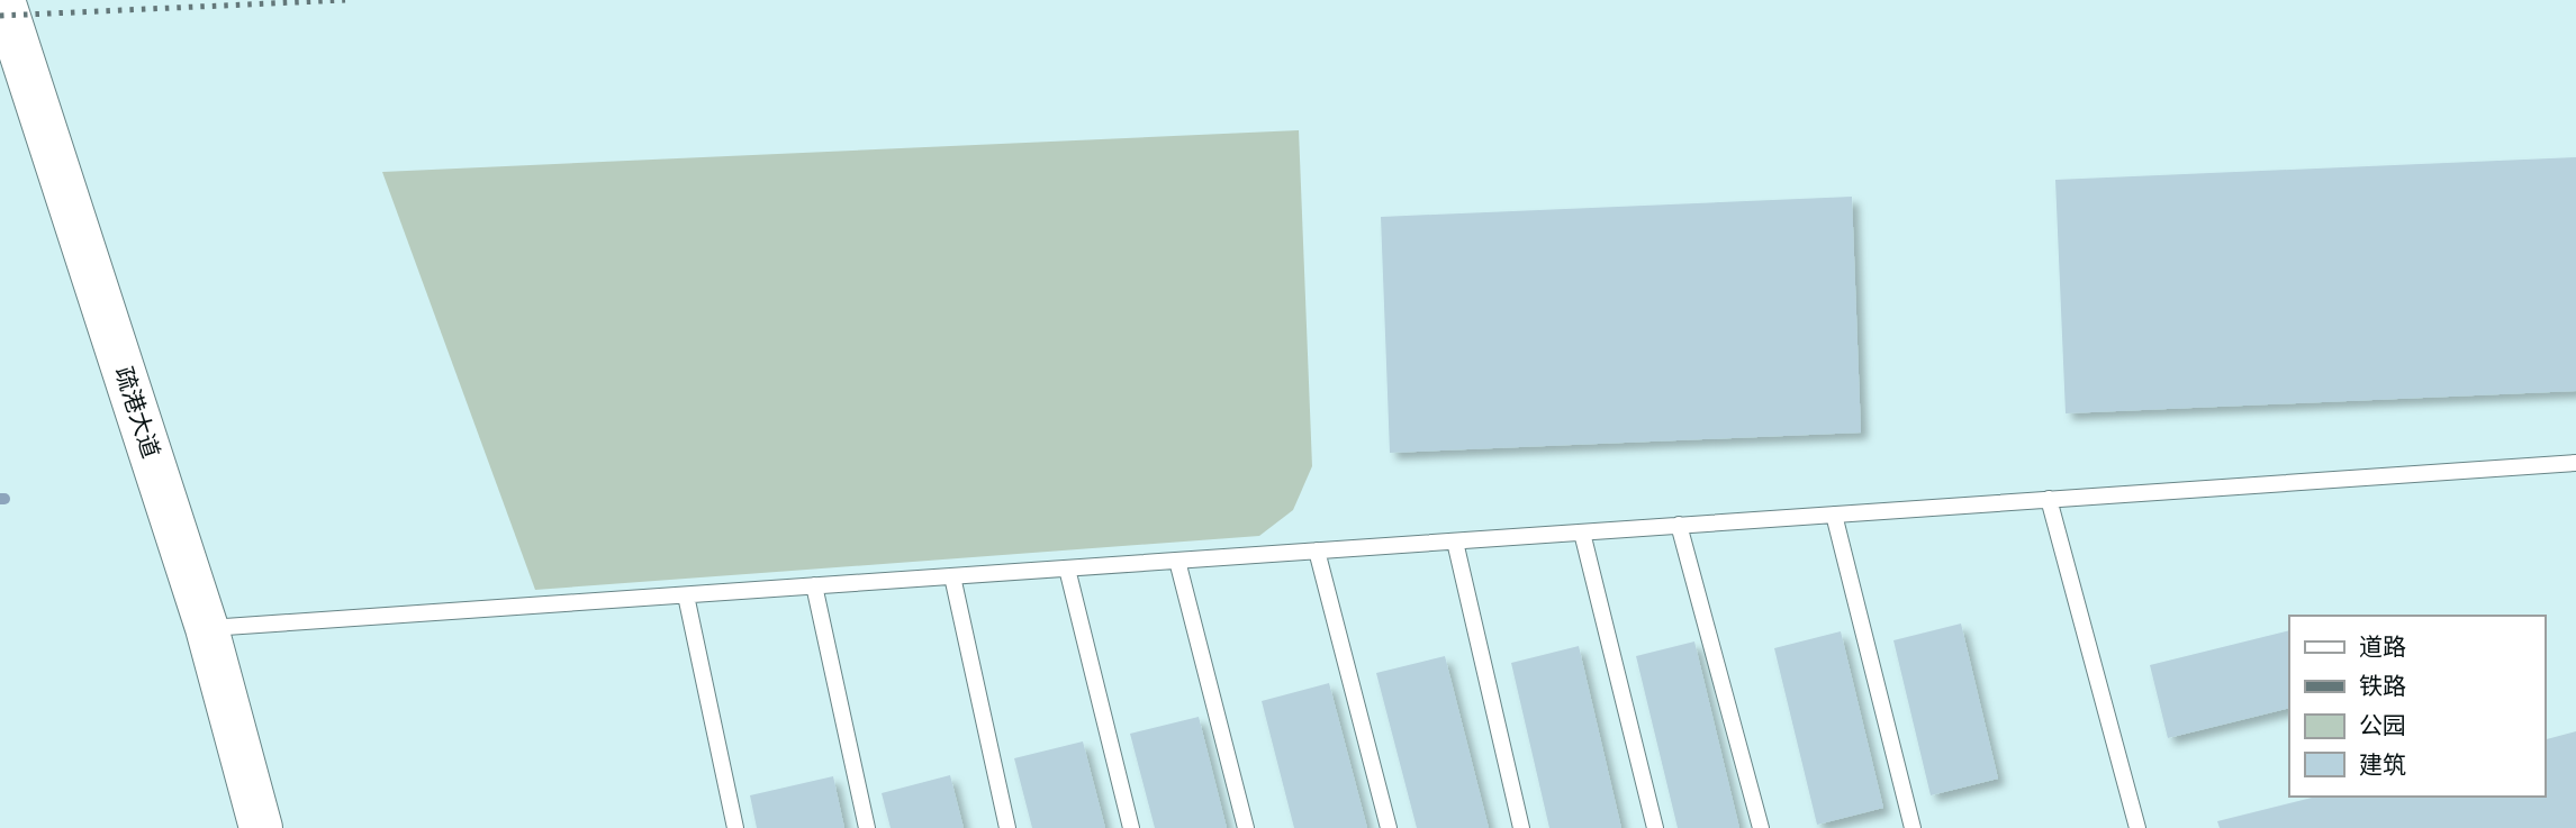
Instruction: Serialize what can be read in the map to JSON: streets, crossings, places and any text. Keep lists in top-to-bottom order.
{
  "streets": {
    "main road": ["疏港大道"]
  },
  "legend": [
    "道路",
    "铁路",
    "公园",
    "建筑"
  ]
}
